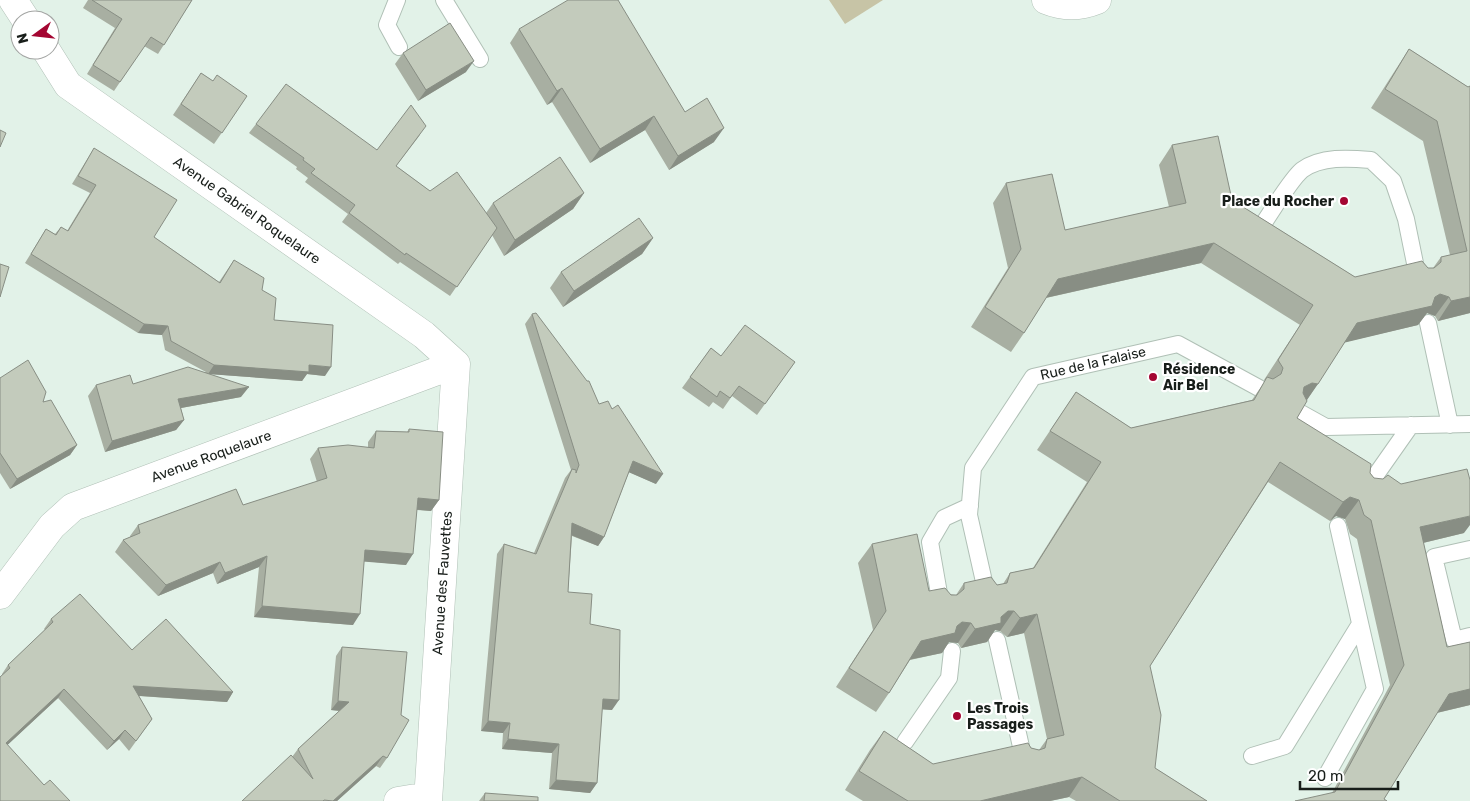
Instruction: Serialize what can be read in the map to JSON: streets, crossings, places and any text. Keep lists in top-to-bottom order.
{
  "streets": {
    "street": ["Avenue Gabriel Roquelaure", "Avenue Roquelaure", "Avenue des Fauvettes"],
    "lane": ["Rue de la Falaise"]
  },
  "crossings": [
    ["Avenue Gabriel Roquelaure", "Avenue Roquelaure"],
    ["Avenue Gabriel Roquelaure", "Avenue des Fauvettes"],
    ["Avenue Roquelaure", "Avenue des Fauvettes"]
  ],
  "places": ["Place du Rocher", "Résidence Air Bel", "Les Trois Passages"],
  "scale_bar": "20 m",
  "north": "left"
}
